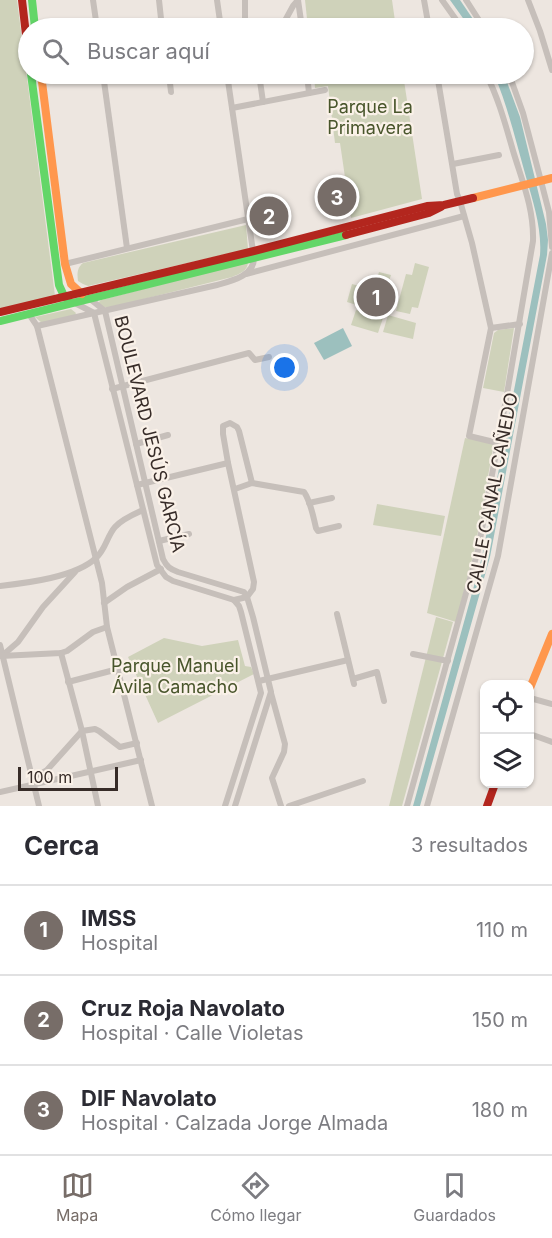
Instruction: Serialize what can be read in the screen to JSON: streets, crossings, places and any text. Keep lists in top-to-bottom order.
{
  "streets": {
    "street": ["BOULEVARD JESÚS GARCÍA", "CALLE CANAL CAÑEDO"]
  },
  "parks": ["Parque La Primavera", "Parque Manuel Ávila Camacho"],
  "scale_bar": "100 m",
  "page": {
    "search": "Buscar aquí",
    "pins": ["3", "2", "1"],
    "scale": "100 m",
    "heading": ["Cerca", "3 resultados"],
    "list": [
      {
        "mark": "1",
        "name": "IMSS",
        "note": "Hospital",
        "value": "110 m"
      },
      {
        "mark": "2",
        "name": "Cruz Roja Navolato",
        "note": "Hospital · Calle Violetas",
        "value": "150 m"
      },
      {
        "mark": "3",
        "name": "DIF Navolato",
        "note": "Hospital · Calzada Jorge Almada",
        "value": "180 m"
      }
    ],
    "nav": ["Mapa", "Cómo llegar", "Guardados"]
  }
}
